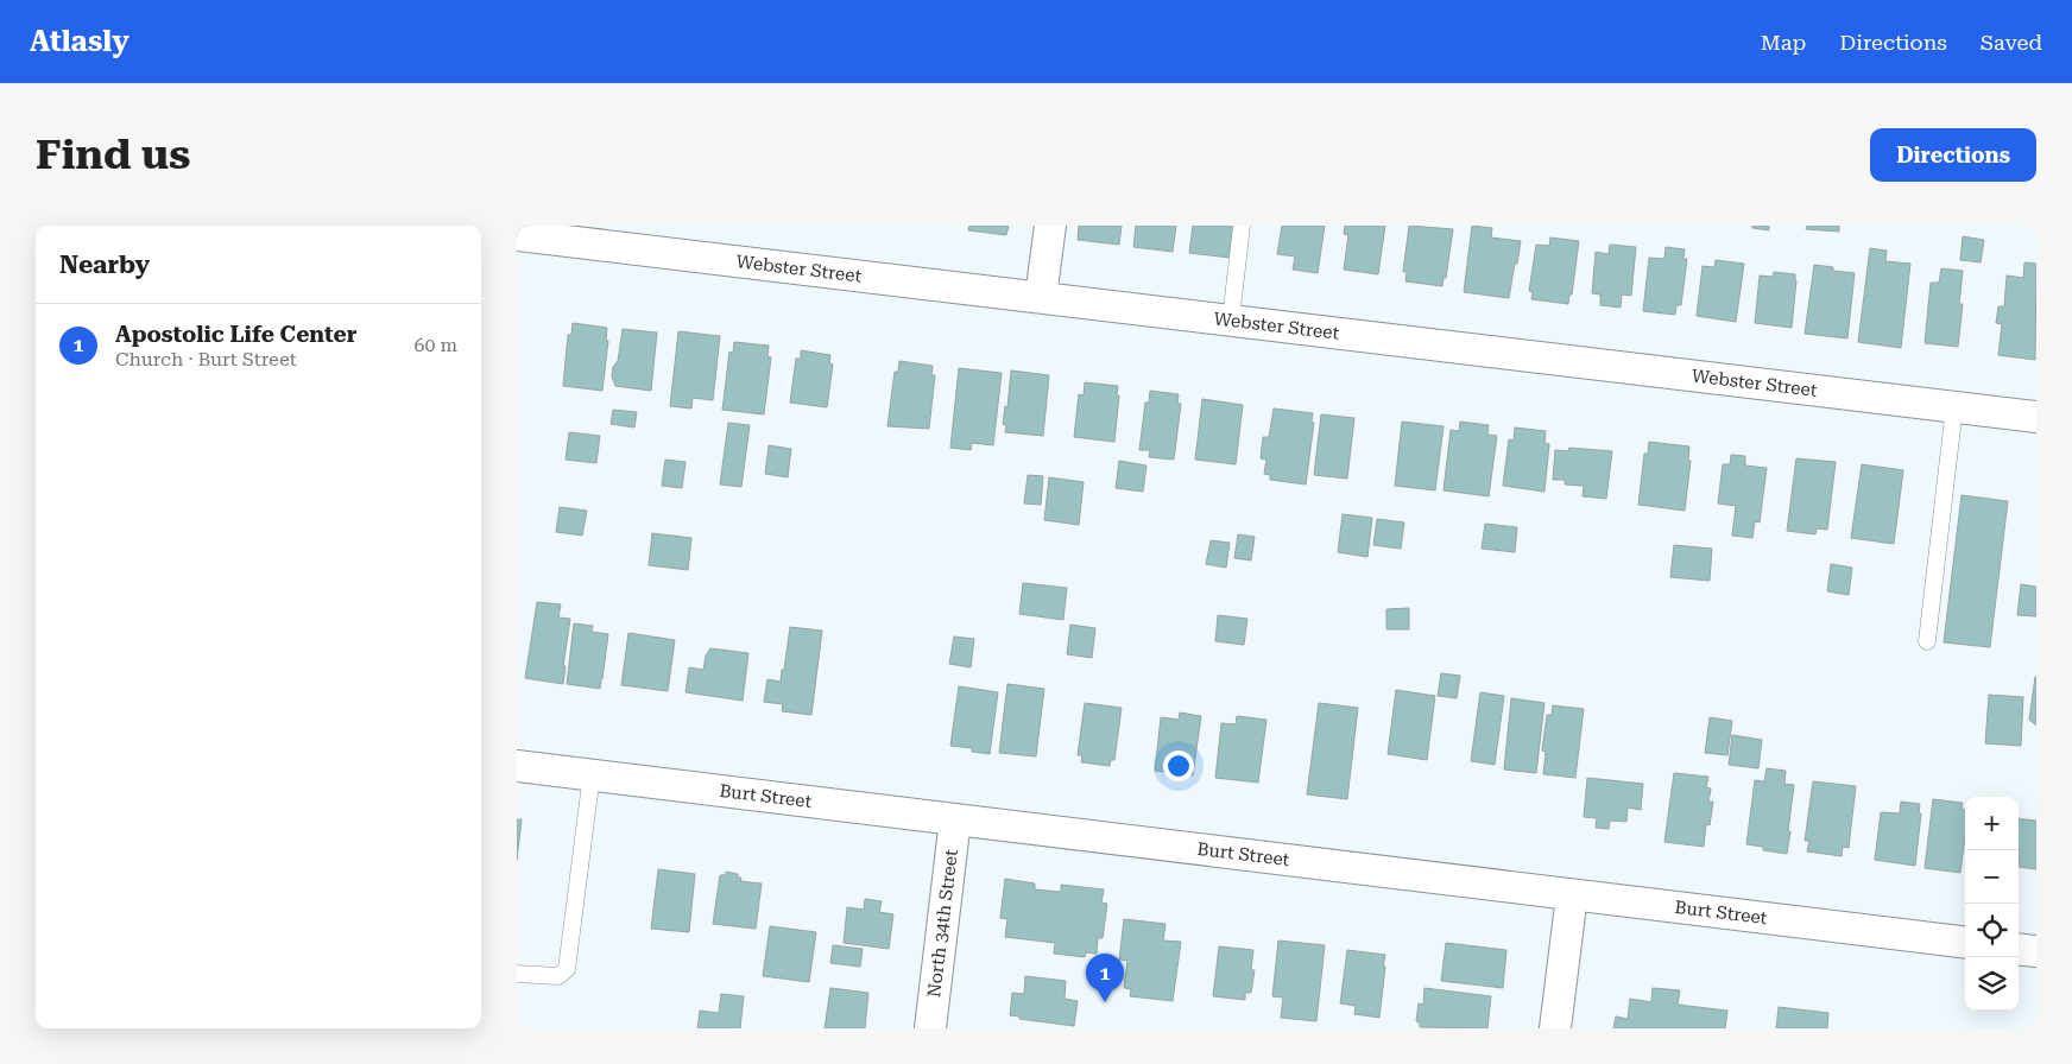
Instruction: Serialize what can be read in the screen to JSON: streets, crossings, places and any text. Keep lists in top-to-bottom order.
{
  "streets": {
    "street": ["Webster Street", "Burt Street", "North 34th Street"]
  },
  "crossings": [
    ["Burt Street", "North 34th Street"]
  ],
  "page": {
    "header": "Atlasly",
    "nav": ["Map", "Directions", "Saved"],
    "buttons": "Directions",
    "title": "Find us",
    "heading": "Nearby",
    "list": [
      {
        "mark": "1",
        "name": "Apostolic Life Center",
        "note": "Church · Burt Street",
        "value": "60 m"
      }
    ],
    "map_buttons": ["+", "−"],
    "pins": "1"
  }
}
